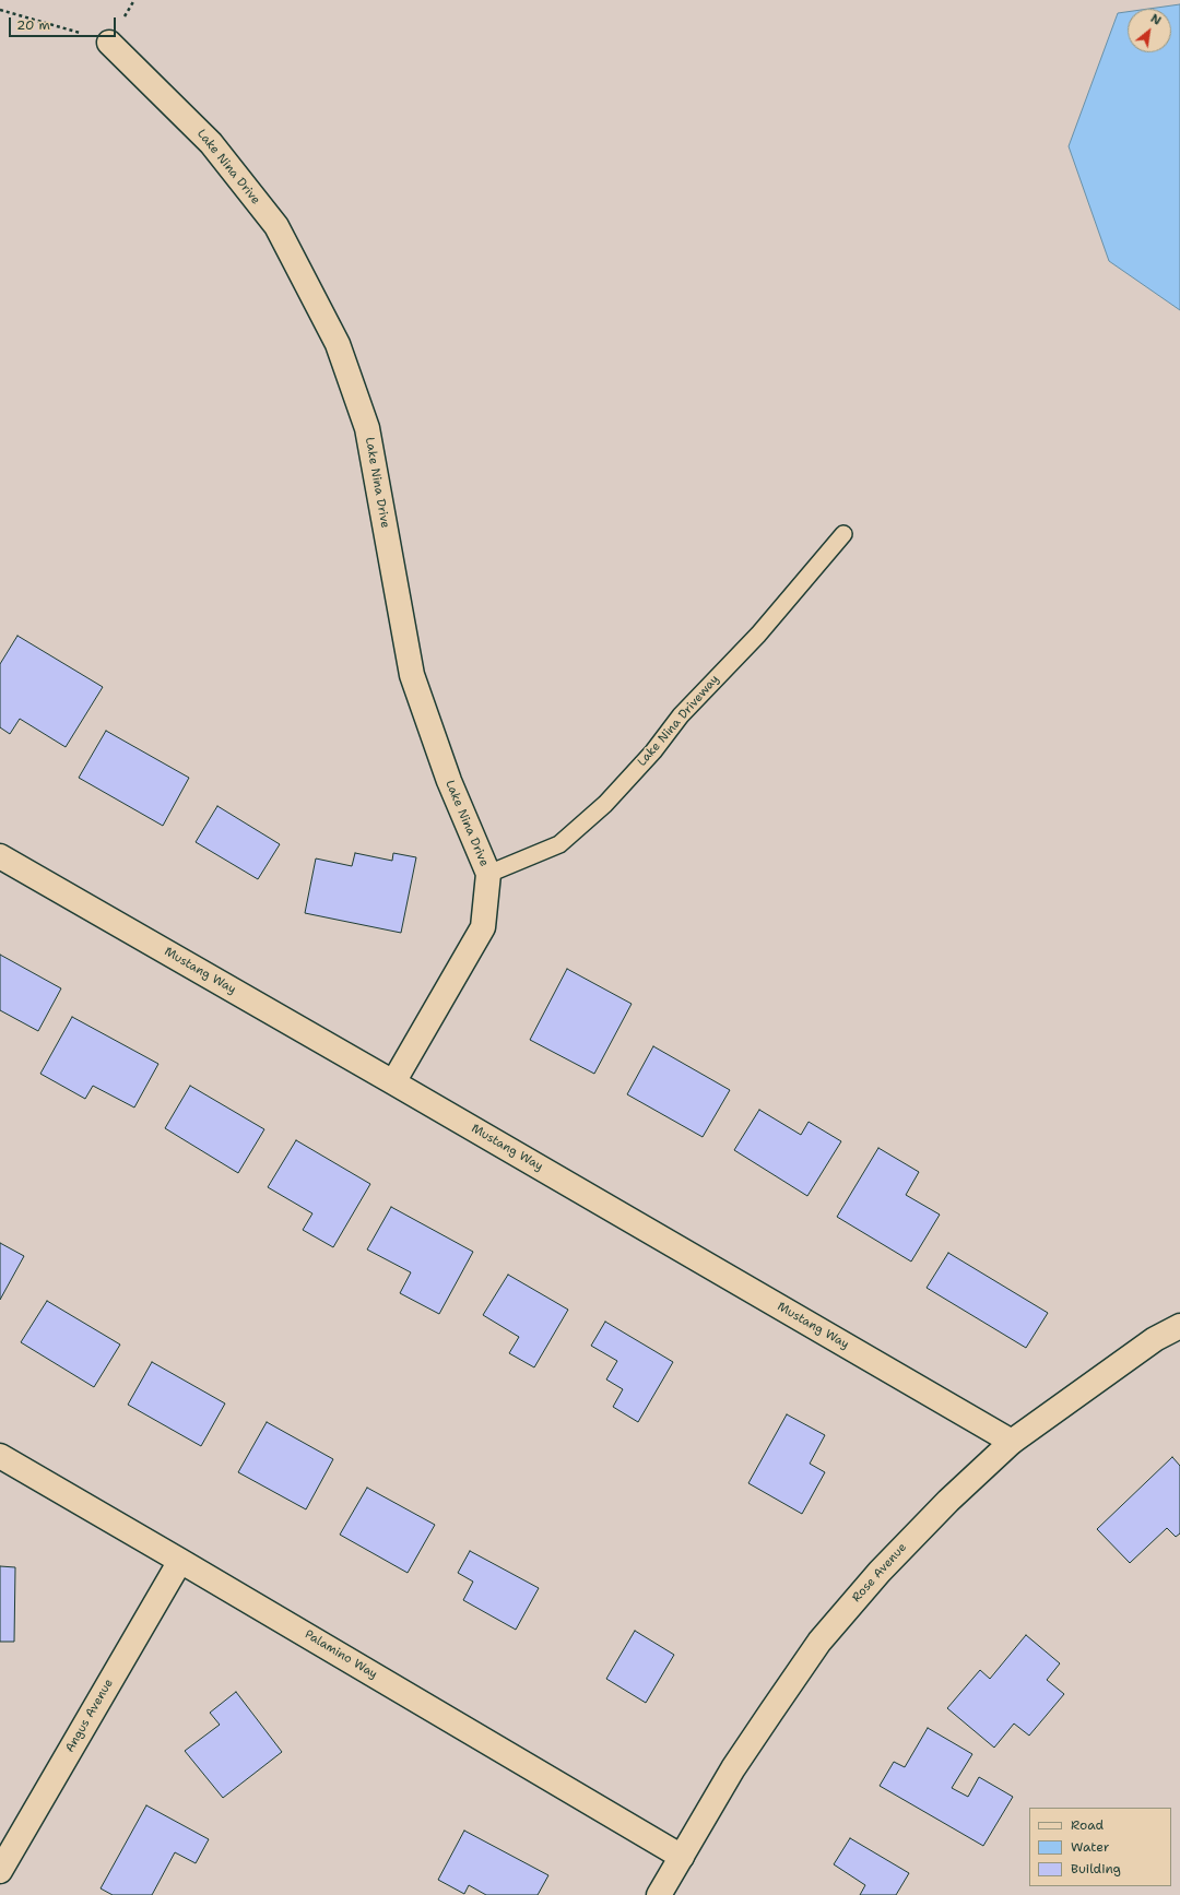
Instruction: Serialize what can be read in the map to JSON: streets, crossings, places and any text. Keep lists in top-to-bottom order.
{
  "streets": {
    "street": [
      "Lake Nina Drive",
      "Mustang Way",
      "Rose Avenue",
      "Palamino Way",
      "Angus Avenue"
    ],
    "lane": ["Lake Nina Driveway"]
  },
  "crossings": [
    ["Lake Nina Drive", "Lake Nina Driveway"],
    ["Lake Nina Drive", "Mustang Way"],
    ["Mustang Way", "Rose Avenue"],
    ["Rose Avenue", "Palamino Way"],
    ["Palamino Way", "Angus Avenue"]
  ],
  "legend": ["Road", "Water", "Building"],
  "scale_bar": "20 m",
  "north": "top right"
}
